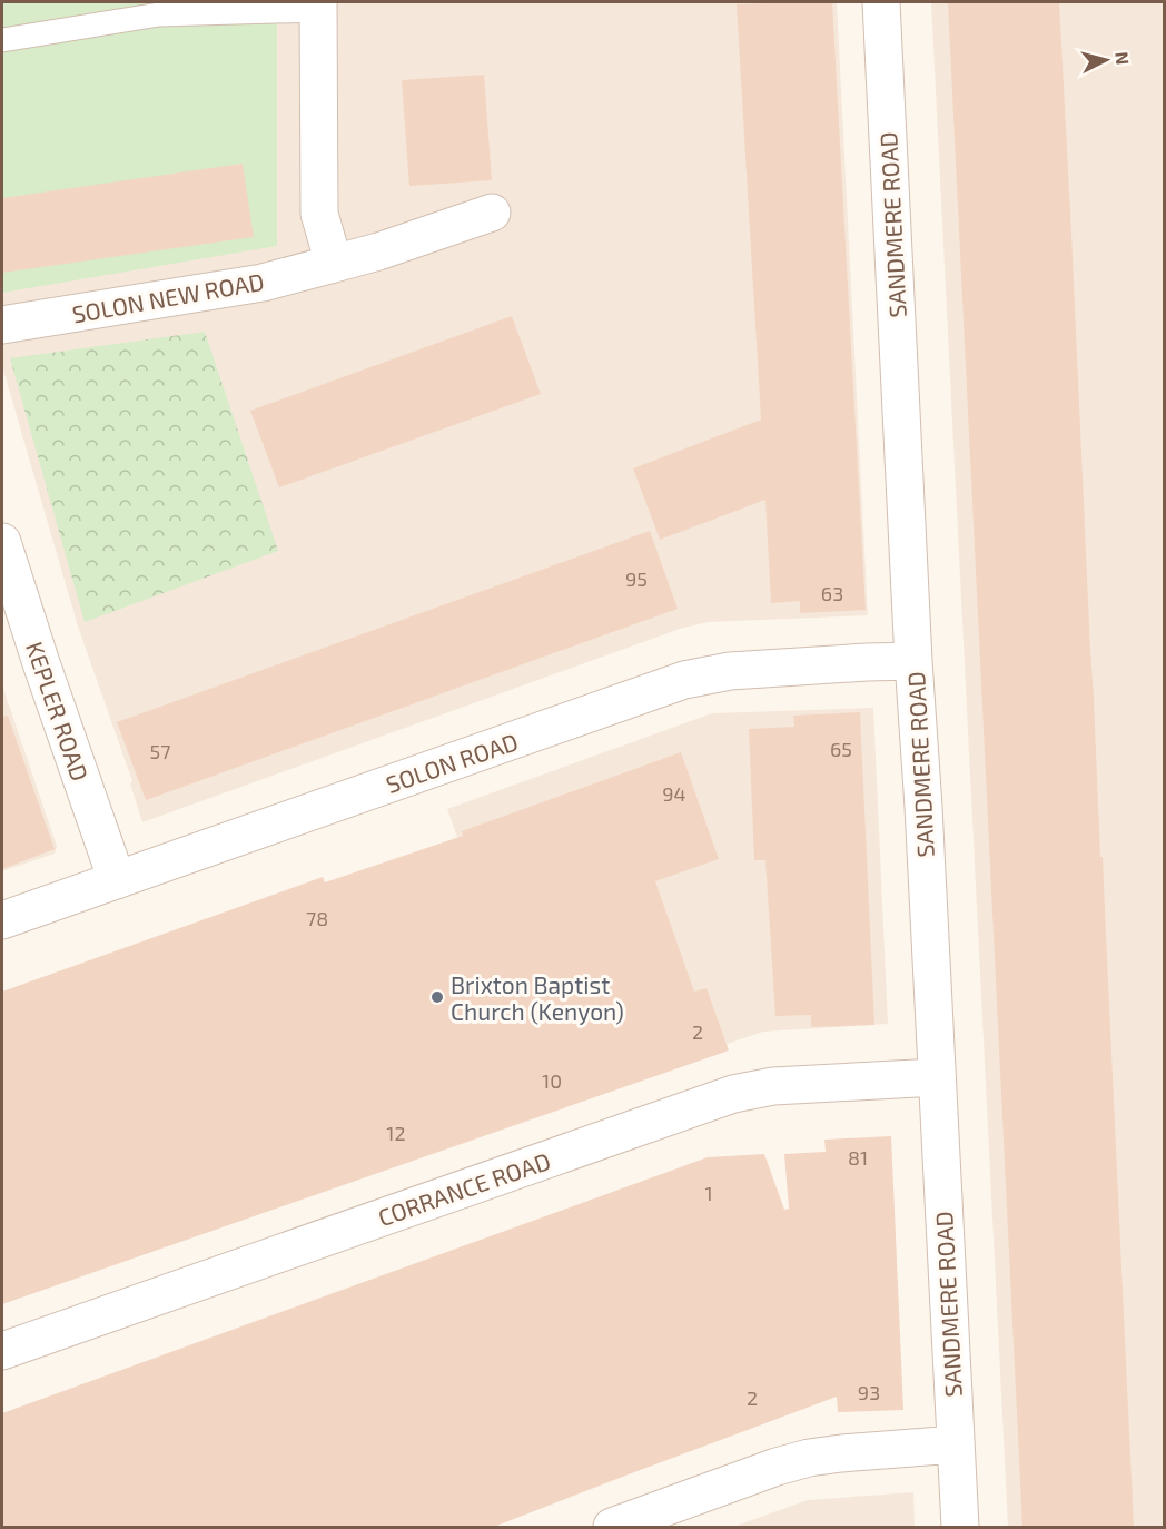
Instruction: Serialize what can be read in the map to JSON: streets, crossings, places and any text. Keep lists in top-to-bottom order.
{
  "streets": {
    "street": [
      "SANDMERE ROAD",
      "SOLON NEW ROAD",
      "KEPLER ROAD",
      "SOLON ROAD",
      "CORRANCE ROAD"
    ]
  },
  "crossings": [
    ["SANDMERE ROAD", "SOLON ROAD"],
    ["SANDMERE ROAD", "CORRANCE ROAD"],
    ["KEPLER ROAD", "SOLON ROAD"]
  ],
  "places": ["Brixton Baptist Church (Kenyon)"],
  "house_numbers": [
    "95",
    "63",
    "65",
    "57",
    "94",
    "78",
    "2",
    "10",
    "12",
    "81",
    "1",
    "93",
    "2"
  ],
  "north": "right"
}
